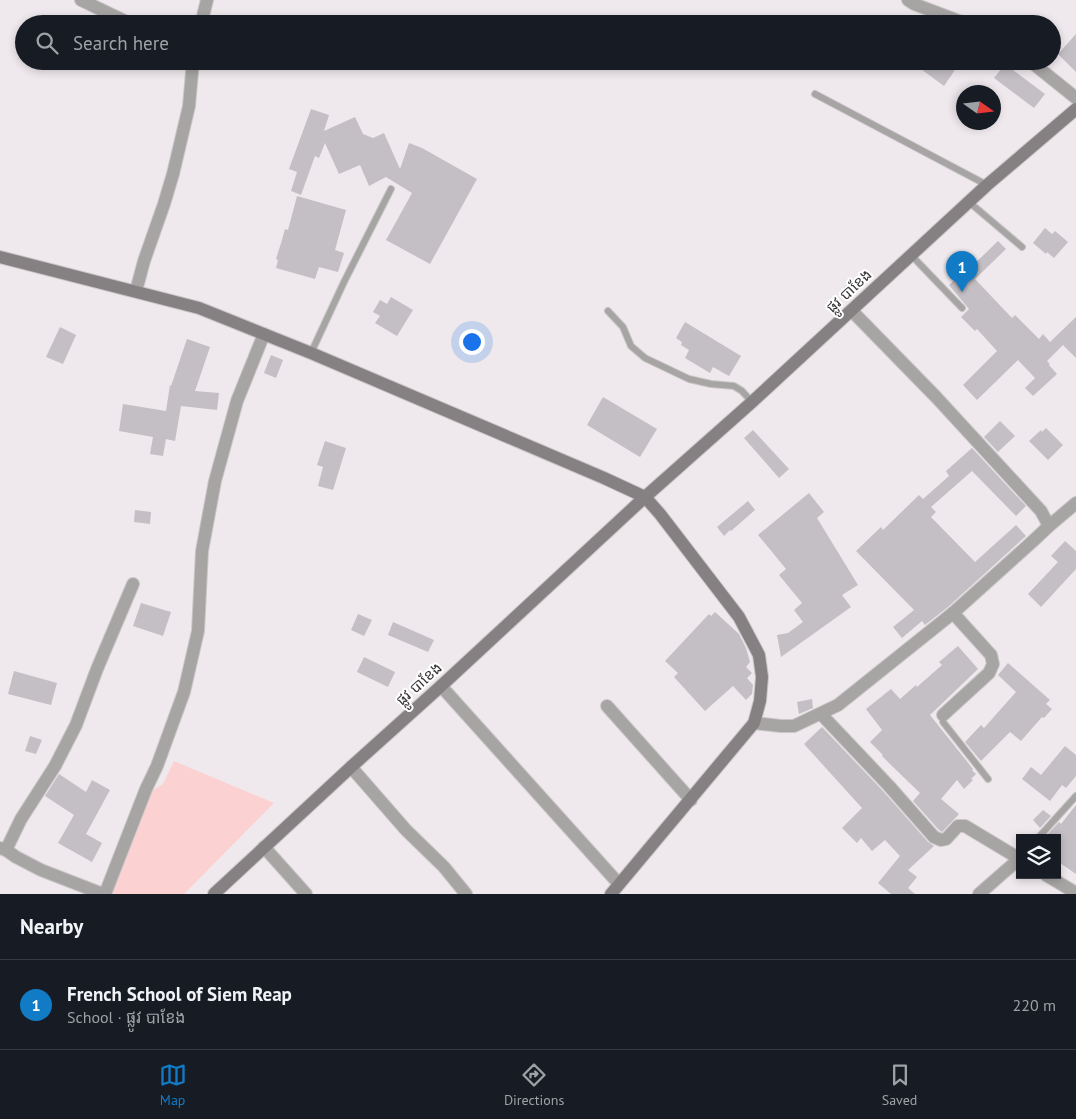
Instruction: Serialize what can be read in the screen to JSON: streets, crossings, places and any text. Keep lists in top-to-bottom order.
{
  "streets": {
    "street": ["ផ្លូវ បាខែង"]
  },
  "north": "right",
  "page": {
    "search": "Search here",
    "pins": "1",
    "heading": "Nearby",
    "list": [
      {
        "mark": "1",
        "name": "French School of Siem Reap",
        "note": "School · ផ្លូវ បាខែង",
        "value": "220 m"
      }
    ],
    "nav": ["Map", "Directions", "Saved"]
  }
}
